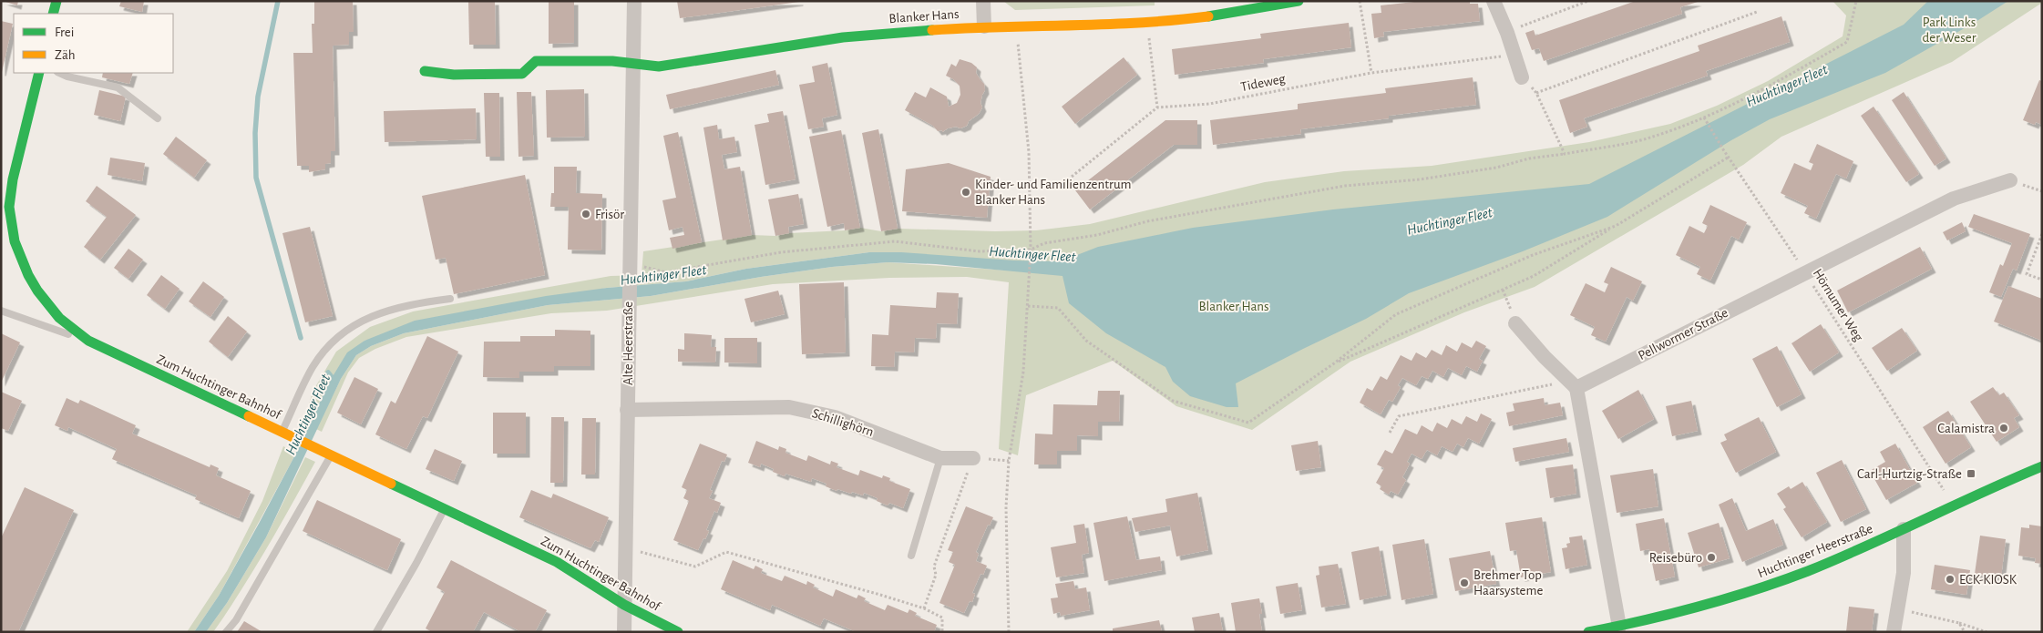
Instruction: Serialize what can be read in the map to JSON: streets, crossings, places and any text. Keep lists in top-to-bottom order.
{
  "streets": {
    "street": [
      "Blanker Hans",
      "Pellwormer Straße",
      "Alte Heerstraße",
      "Zum Huchtinger Bahnhof",
      "Schillighörn",
      "Huchtinger Heerstraße"
    ],
    "path": ["Tideweg", "Hörnumer Weg"]
  },
  "crossings": [
    ["Blanker Hans", "Alte Heerstraße"],
    ["Hörnumer Weg", "Pellwormer Straße"],
    ["Hörnumer Weg", "Huchtinger Heerstraße"],
    ["Alte Heerstraße", "Zum Huchtinger Bahnhof"],
    ["Alte Heerstraße", "Schillighörn"]
  ],
  "water": ["Huchtinger Fleet"],
  "parks": ["Park Links der Weser", "Blanker Hans"],
  "places": {
    "other": [
      "Kinder- und Familienzentrum Blanker Hans",
      "Frisör",
      "Calamistra",
      "Reisebüro",
      "ECK-KIOSK",
      "Brehmer Top Haarsysteme"
    ],
    "transit": ["Carl-Hurtzig-Straße"]
  },
  "legend": ["Frei", "Zäh"]
}
